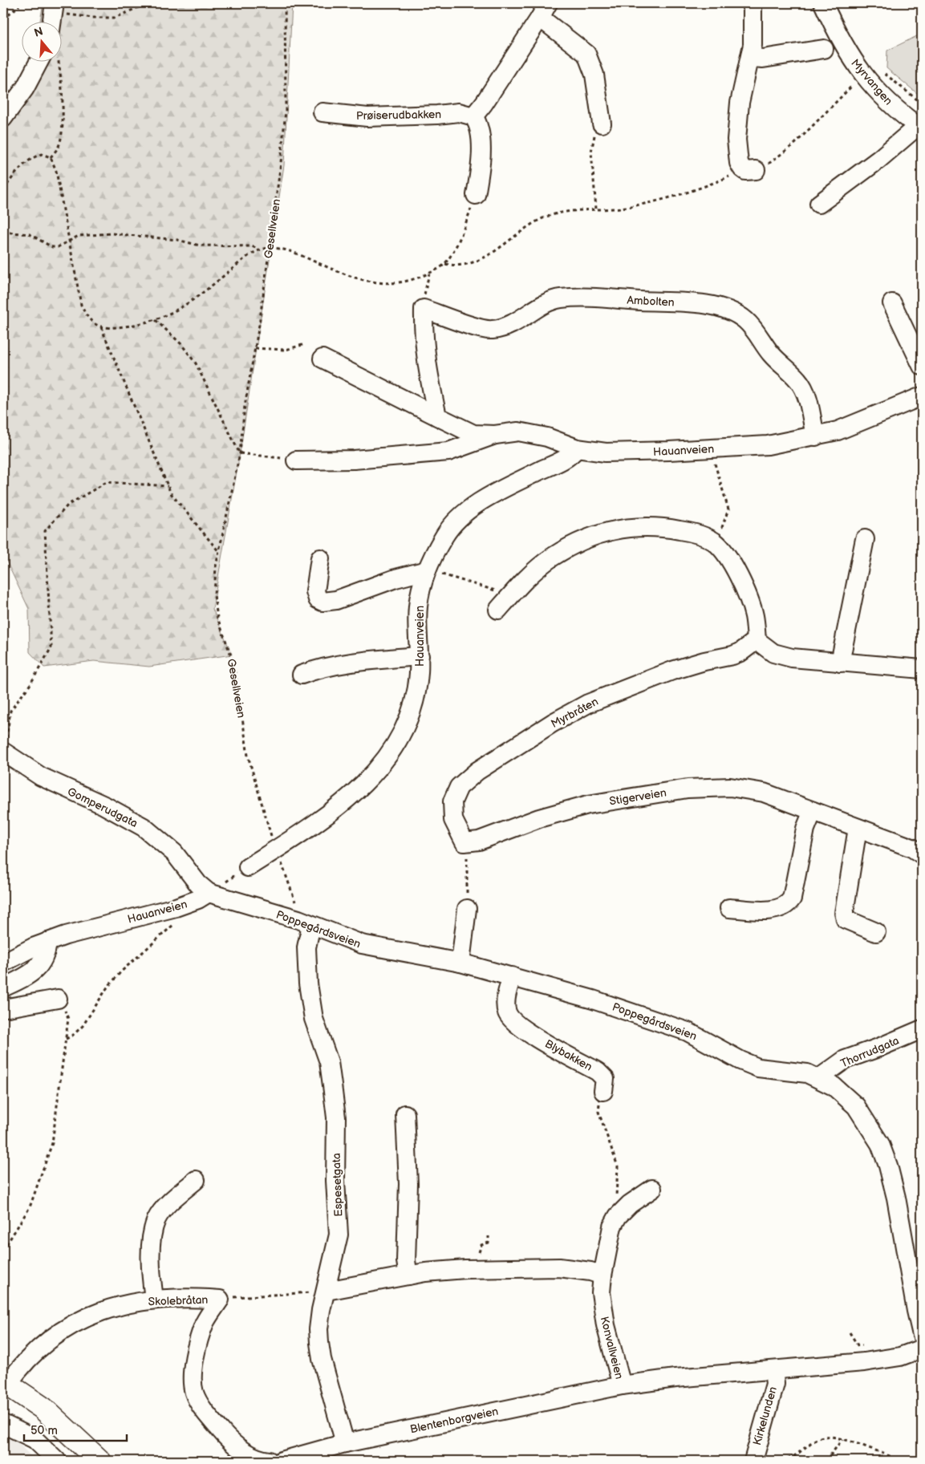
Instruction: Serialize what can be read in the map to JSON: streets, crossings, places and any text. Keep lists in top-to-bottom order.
{
  "streets": {
    "street": [
      "Myrvangen",
      "Prøiserudbakken",
      "Ambolten",
      "Hauanveien",
      "Myrbråten",
      "Stigerveien",
      "Gomperudgata",
      "Poppegårdsveien",
      "Thorrudgata",
      "Blybakken",
      "Espesetgata",
      "Skolebråtan",
      "Konvallveien",
      "Kirkelunden",
      "Blentenborgveien"
    ],
    "path": ["Gesellveien"]
  },
  "crossings": [
    ["Gesellveien", "Hauanveien"],
    ["Gesellveien", "Poppegårdsveien"],
    ["Gesellveien", "Espesetgata"],
    ["Ambolten", "Hauanveien"],
    ["Hauanveien", "Gomperudgata"],
    ["Hauanveien", "Poppegårdsveien"],
    ["Myrbråten", "Stigerveien"],
    ["Gomperudgata", "Poppegårdsveien"],
    ["Poppegårdsveien", "Thorrudgata"],
    ["Poppegårdsveien", "Blybakken"],
    ["Poppegårdsveien", "Espesetgata"],
    ["Espesetgata", "Blentenborgveien"],
    ["Konvallveien", "Kirkelunden"],
    ["Konvallveien", "Blentenborgveien"]
  ],
  "scale_bar": "50 m",
  "north": "top"
}
